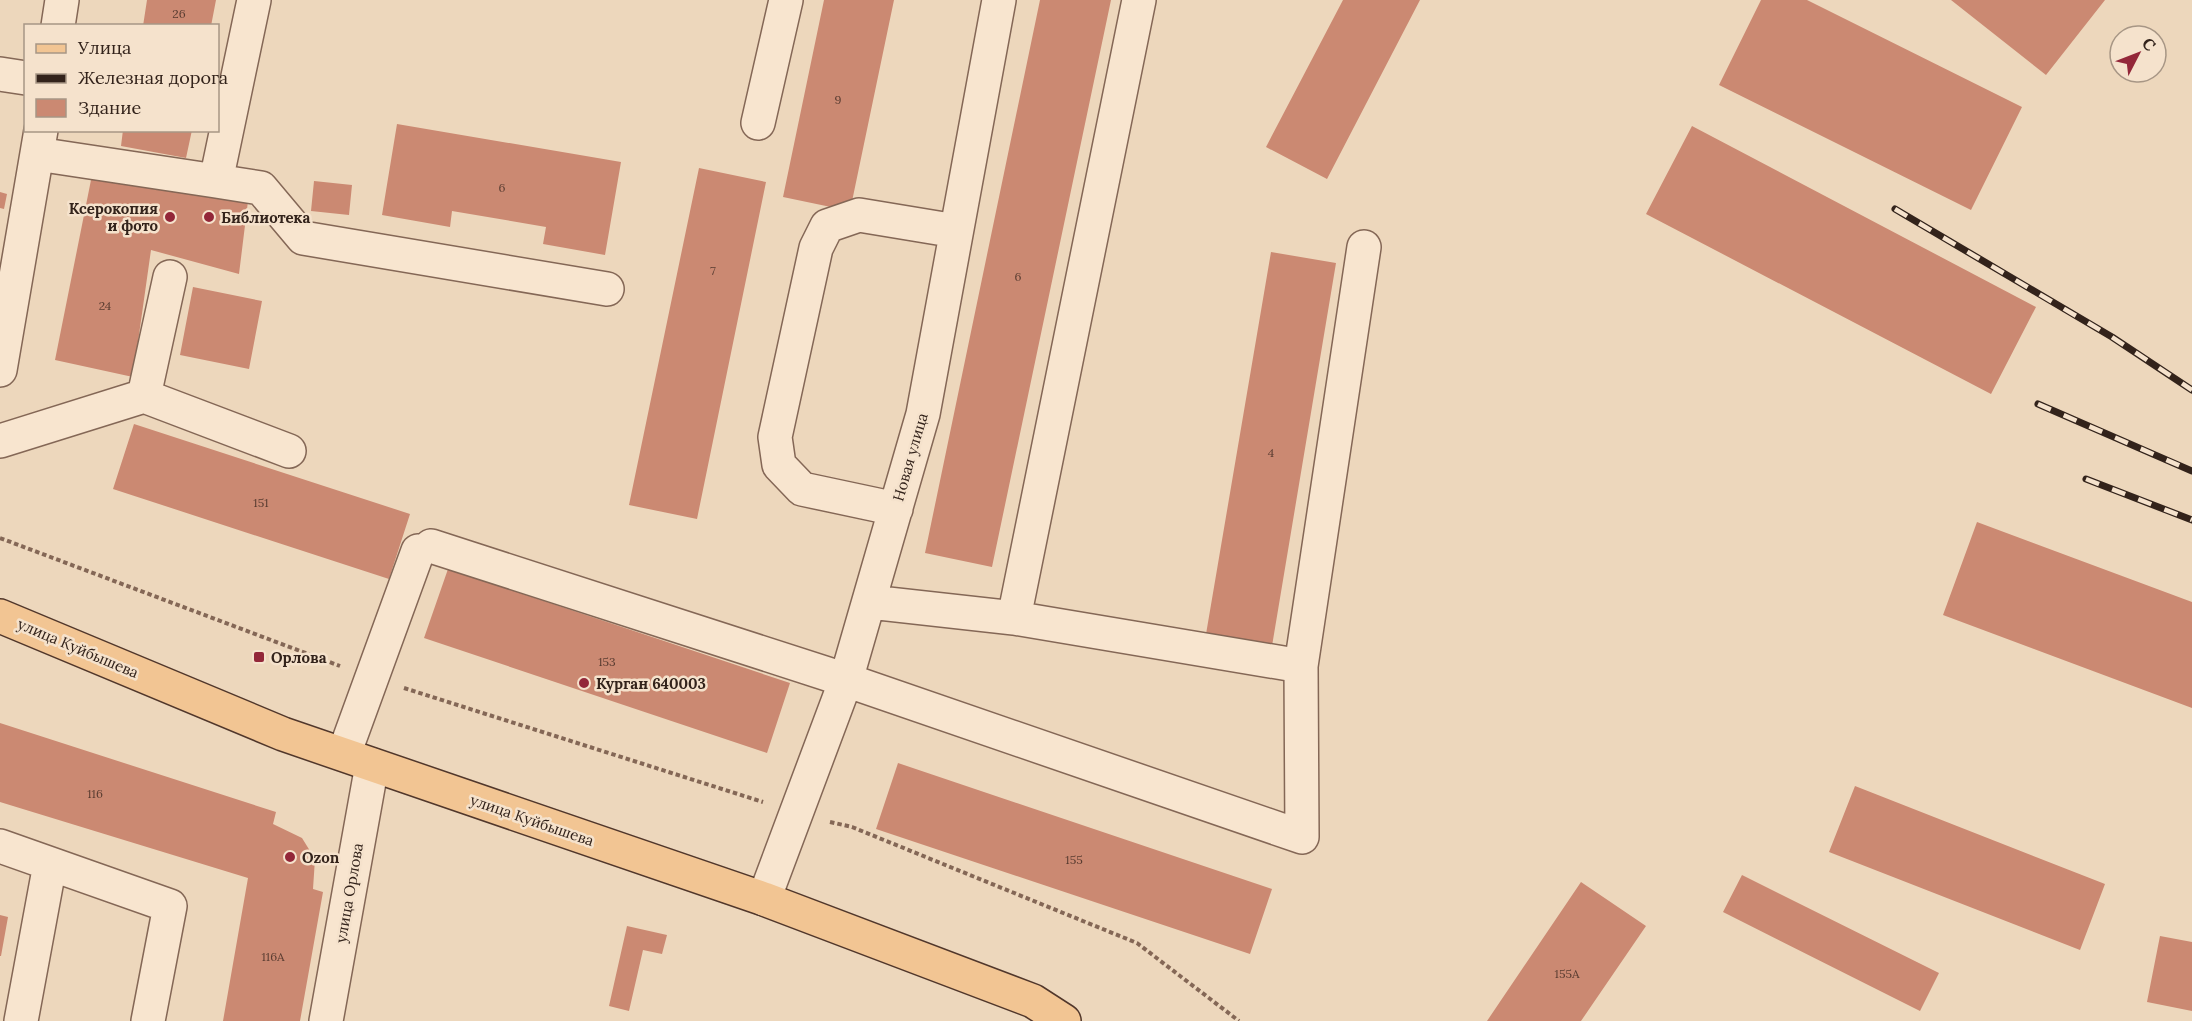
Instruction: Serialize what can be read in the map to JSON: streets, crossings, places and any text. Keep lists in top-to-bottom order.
{
  "streets": {
    "main road": ["улица Куйбышева"],
    "street": ["Новая улица", "улица Орлова"]
  },
  "crossings": [
    ["Новая улица", "улица Куйбышева"],
    ["Новая улица", "улица Орлова"],
    ["улица Куйбышева", "улица Орлова"]
  ],
  "places": {
    "other": [
      "Ксерокопия и фото",
      "Библиотека",
      "Курган 640003",
      "Ozon"
    ],
    "transit": ["Орлова"]
  },
  "house_numbers": [
    "26",
    "9",
    "6",
    "7",
    "6",
    "24",
    "4",
    "151",
    "153",
    "116",
    "155",
    "116А",
    "155А"
  ],
  "legend": ["Улица", "Железная дорога", "Здание"],
  "north": "top right"
}
